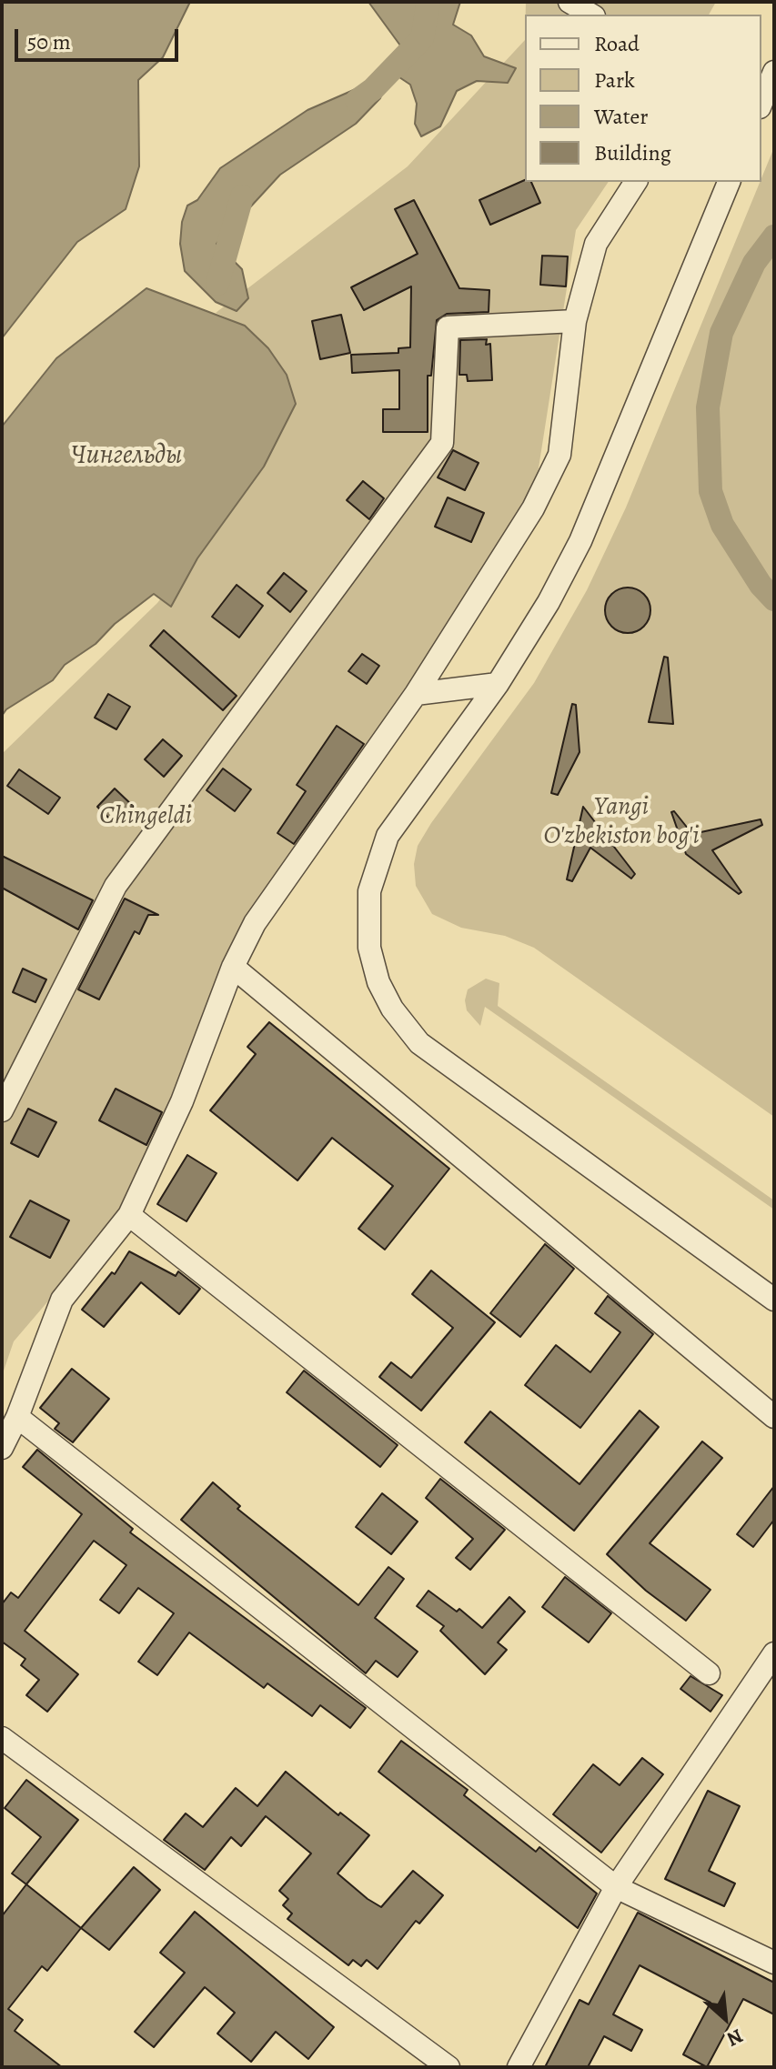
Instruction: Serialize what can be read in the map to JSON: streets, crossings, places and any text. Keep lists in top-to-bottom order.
{
  "water": ["Чингельды"],
  "parks": ["Yangi O'zbekiston bog'i", "Chingeldi"],
  "legend": [
    "Road",
    "Park",
    "Water",
    "Building"
  ],
  "scale_bar": "50 m",
  "north": "bottom right"
}
